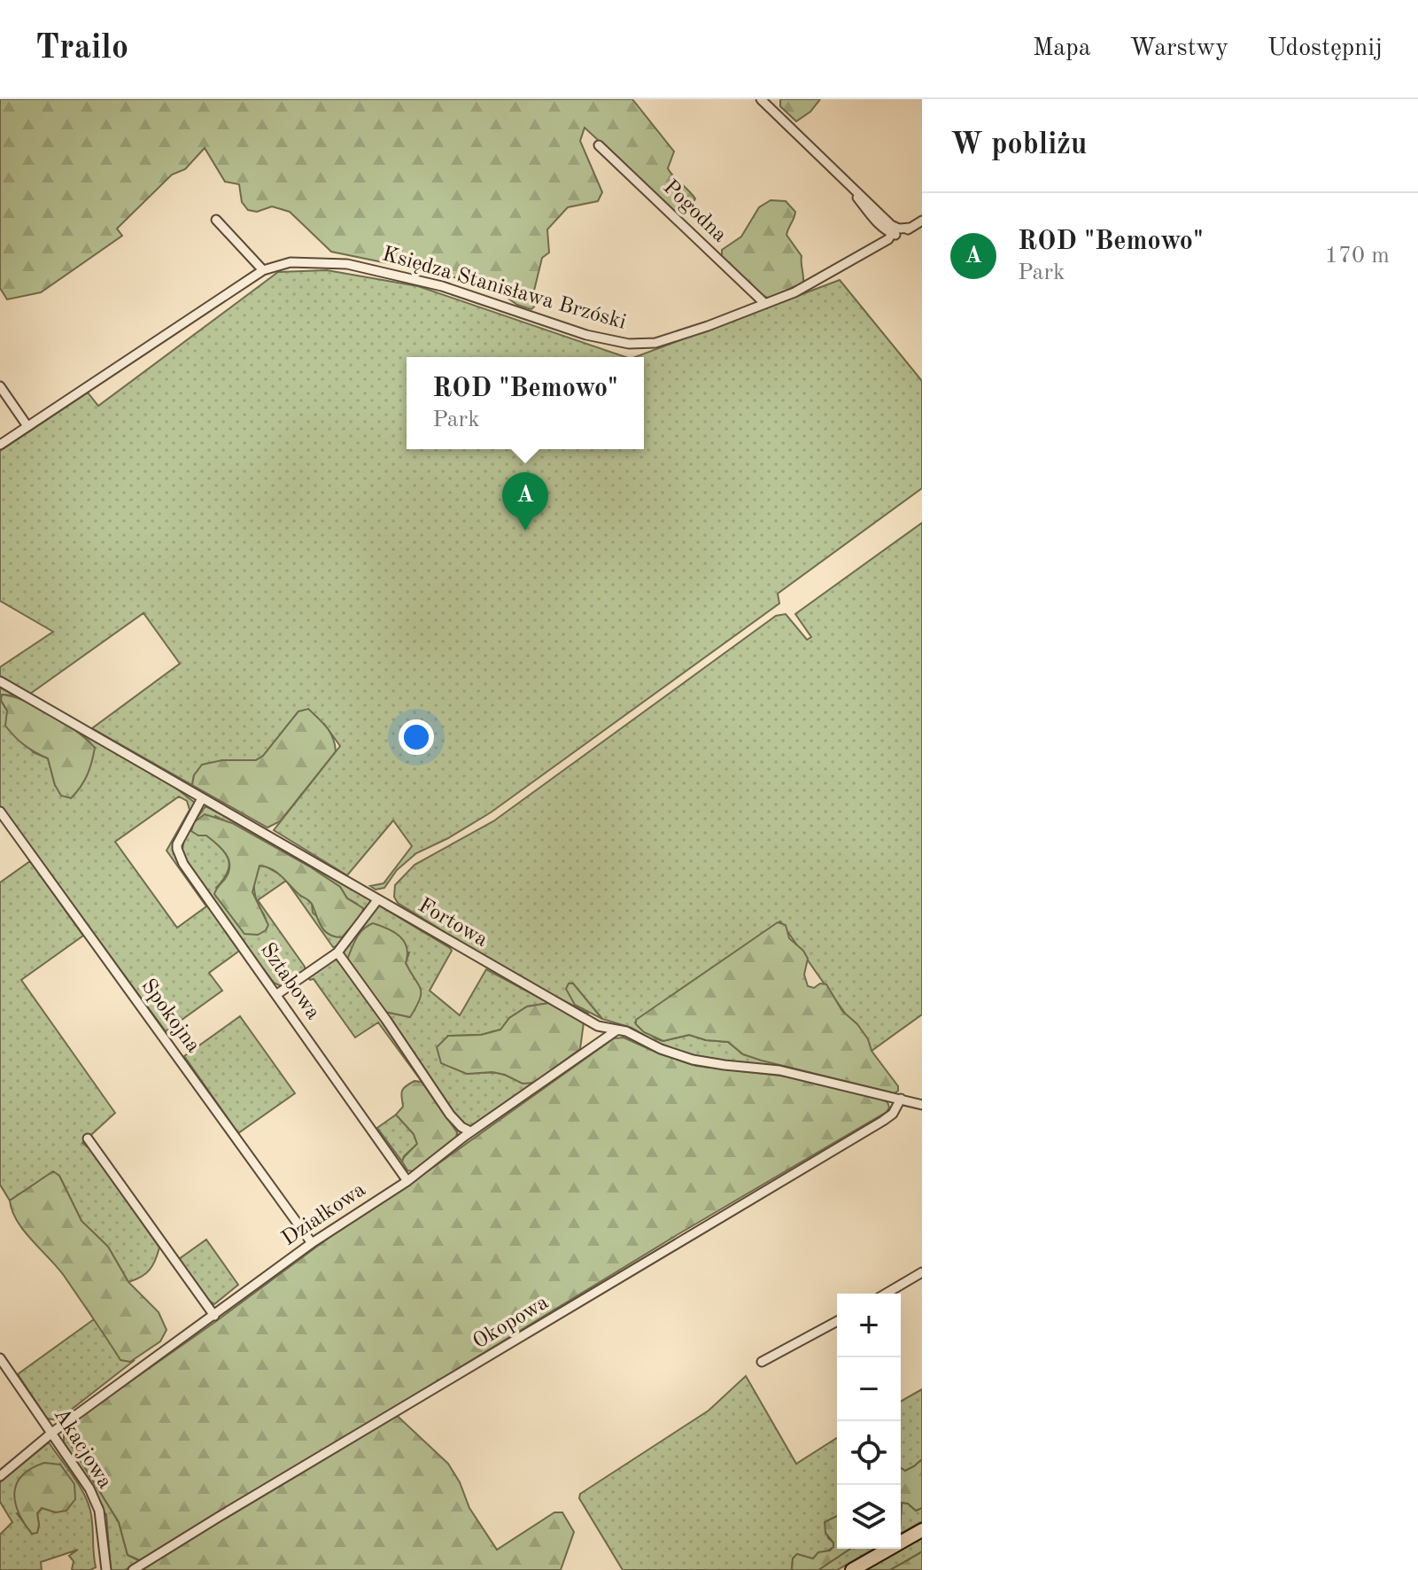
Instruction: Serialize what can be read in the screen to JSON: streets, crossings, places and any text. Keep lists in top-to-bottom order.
{
  "streets": {
    "street": [
      "Pogodna",
      "Księdza Stanisława Brzóski",
      "Fortowa",
      "Sztabowa",
      "Spokojna",
      "Działkowa",
      "Okopowa",
      "Akacjowa"
    ]
  },
  "crossings": [
    ["Pogodna", "Księdza Stanisława Brzóski"],
    ["Fortowa", "Sztabowa"],
    ["Fortowa", "Działkowa"],
    ["Fortowa", "Okopowa"],
    ["Sztabowa", "Działkowa"],
    ["Spokojna", "Działkowa"],
    ["Działkowa", "Akacjowa"]
  ],
  "page": {
    "header": "Trailo",
    "nav": ["Mapa", "Warstwy", "Udostępnij"],
    "heading": "W pobliżu",
    "list": [
      {
        "mark": "A",
        "name": "ROD \"Bemowo\"",
        "note": "Park",
        "value": "170 m"
      }
    ],
    "popup": ["ROD \"Bemowo\"", "Park"],
    "pins": "A",
    "map_buttons": ["+", "−"]
  }
}
